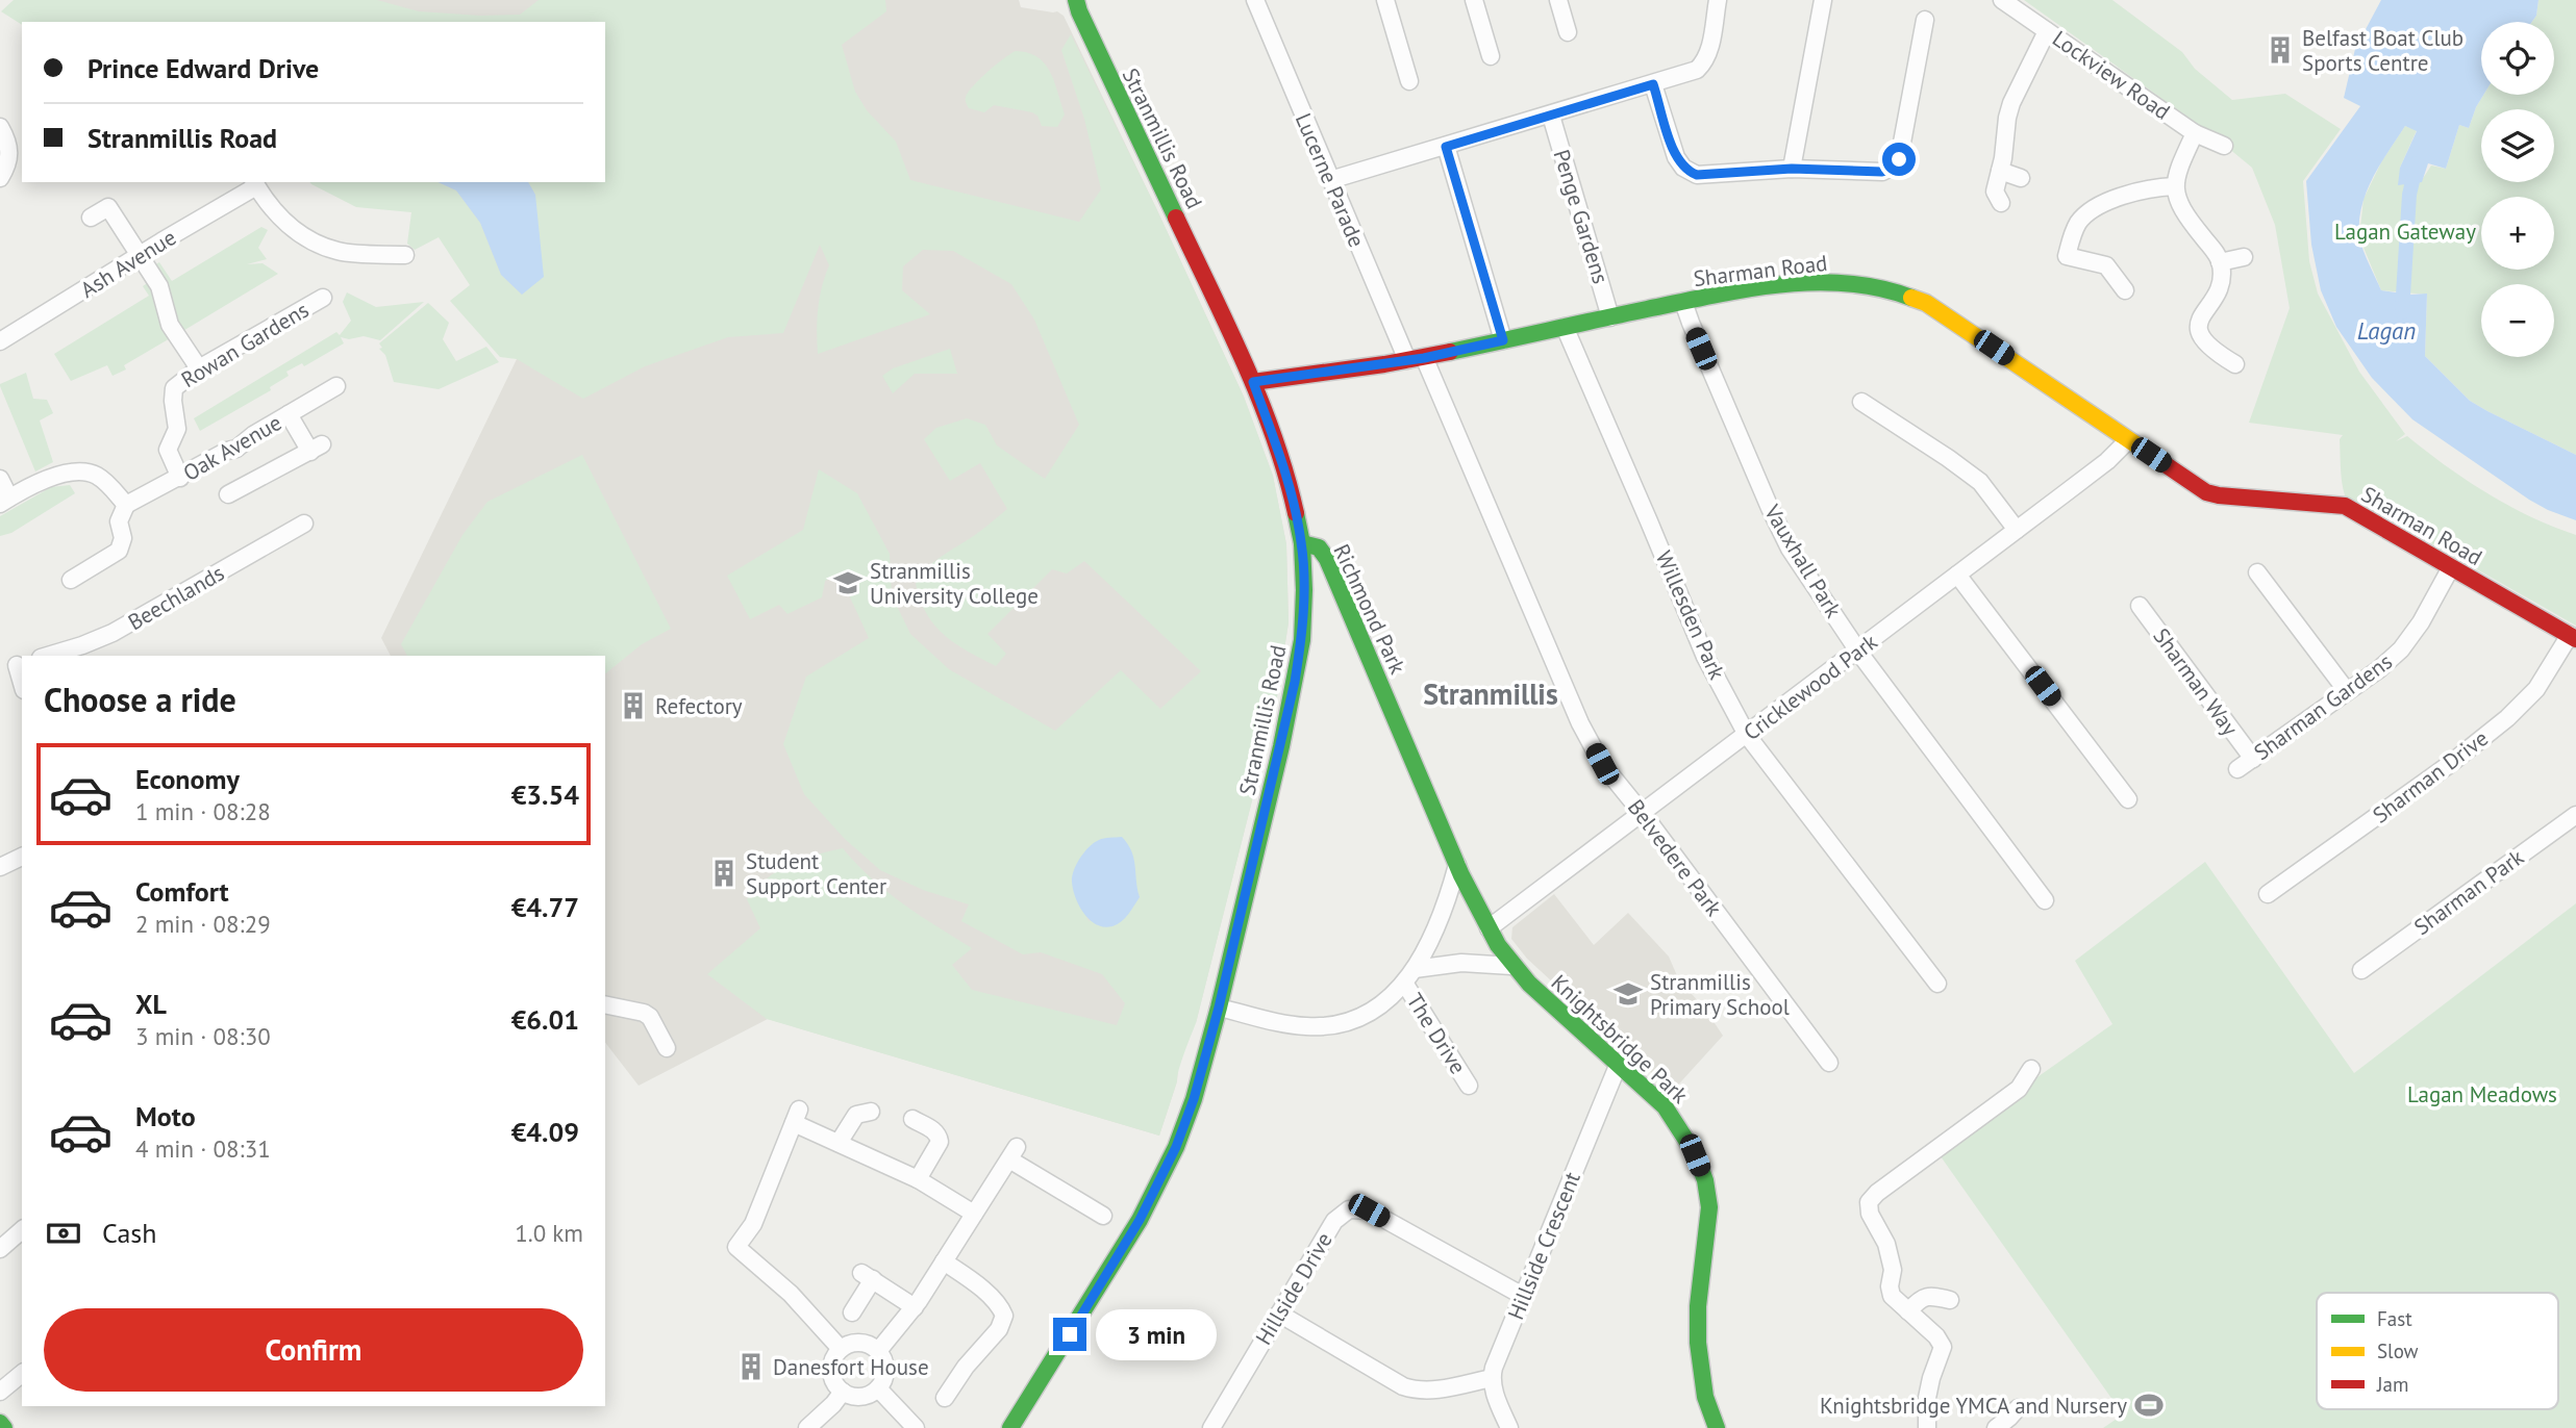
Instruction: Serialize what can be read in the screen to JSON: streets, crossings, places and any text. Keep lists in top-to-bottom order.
{
  "streets": {
    "street": [
      "Lockview Road",
      "Stranmillis Road",
      "Lucerne Parade",
      "Penge Gardens",
      "Ash Avenue",
      "Sharman Road",
      "Rowan Gardens",
      "Oak Avenue",
      "Vauxhall Park",
      "Beechlands",
      "Richmond Park",
      "Willesden Park",
      "Sharman Way",
      "Cricklewood Park",
      "Sharman Gardens",
      "Sharman Drive",
      "Belvedere Park",
      "Sharman Park",
      "The Drive",
      "Knightsbridge Park",
      "Hillside Crescent",
      "Hillside Drive"
    ]
  },
  "crossings": [
    ["Stranmillis Road", "Sharman Road"],
    ["Stranmillis Road", "Richmond Park"],
    ["Lucerne Parade", "Sharman Road"],
    ["Lucerne Parade", "Belvedere Park"],
    ["Penge Gardens", "Sharman Road"],
    ["Sharman Road", "Vauxhall Park"],
    ["Sharman Road", "Willesden Park"],
    ["Sharman Road", "Cricklewood Park"],
    ["Sharman Road", "Sharman Gardens"],
    ["Sharman Road", "Sharman Drive"],
    ["Sharman Road", "Belvedere Park"],
    ["Rowan Gardens", "Oak Avenue"],
    ["Vauxhall Park", "Cricklewood Park"],
    ["Richmond Park", "Cricklewood Park"],
    ["Richmond Park", "Knightsbridge Park"],
    ["Willesden Park", "Cricklewood Park"],
    ["Sharman Way", "Sharman Gardens"],
    ["Cricklewood Park", "Belvedere Park"],
    ["Knightsbridge Park", "Hillside Crescent"],
    ["Hillside Crescent", "Hillside Drive"]
  ],
  "districts": ["Stranmillis"],
  "water": ["Lagan"],
  "parks": ["Lagan Gateway", "Lagan Meadows"],
  "places": {
    "building": [
      "Belfast Boat Club Sports Centre",
      "Refectory",
      "Student Support Center",
      "Danesfort House"
    ],
    "school or university": ["Stranmillis University College", "Stranmillis Primary School"],
    "sports": ["Knightsbridge YMCA and Nursery"]
  },
  "legend": ["Fast", "Slow", "Jam"],
  "page": {
    "map_buttons": ["+", "−"],
    "banner": ["Prince Edward Drive", "Stranmillis Road"],
    "heading": "Choose a ride",
    "list": [
      {
        "name": "Economy",
        "note": "1 min · 08:28",
        "value": "€3.54"
      },
      {
        "name": "Comfort",
        "note": "2 min · 08:29",
        "value": "€4.77"
      },
      {
        "name": "XL",
        "note": "3 min · 08:30",
        "value": "€6.01"
      },
      {
        "name": "Moto",
        "note": "4 min · 08:31",
        "value": "€4.09"
      }
    ],
    "pay": ["Cash", "1.0 km"],
    "buttons": "Confirm",
    "bubble": "3 min"
  }
}
